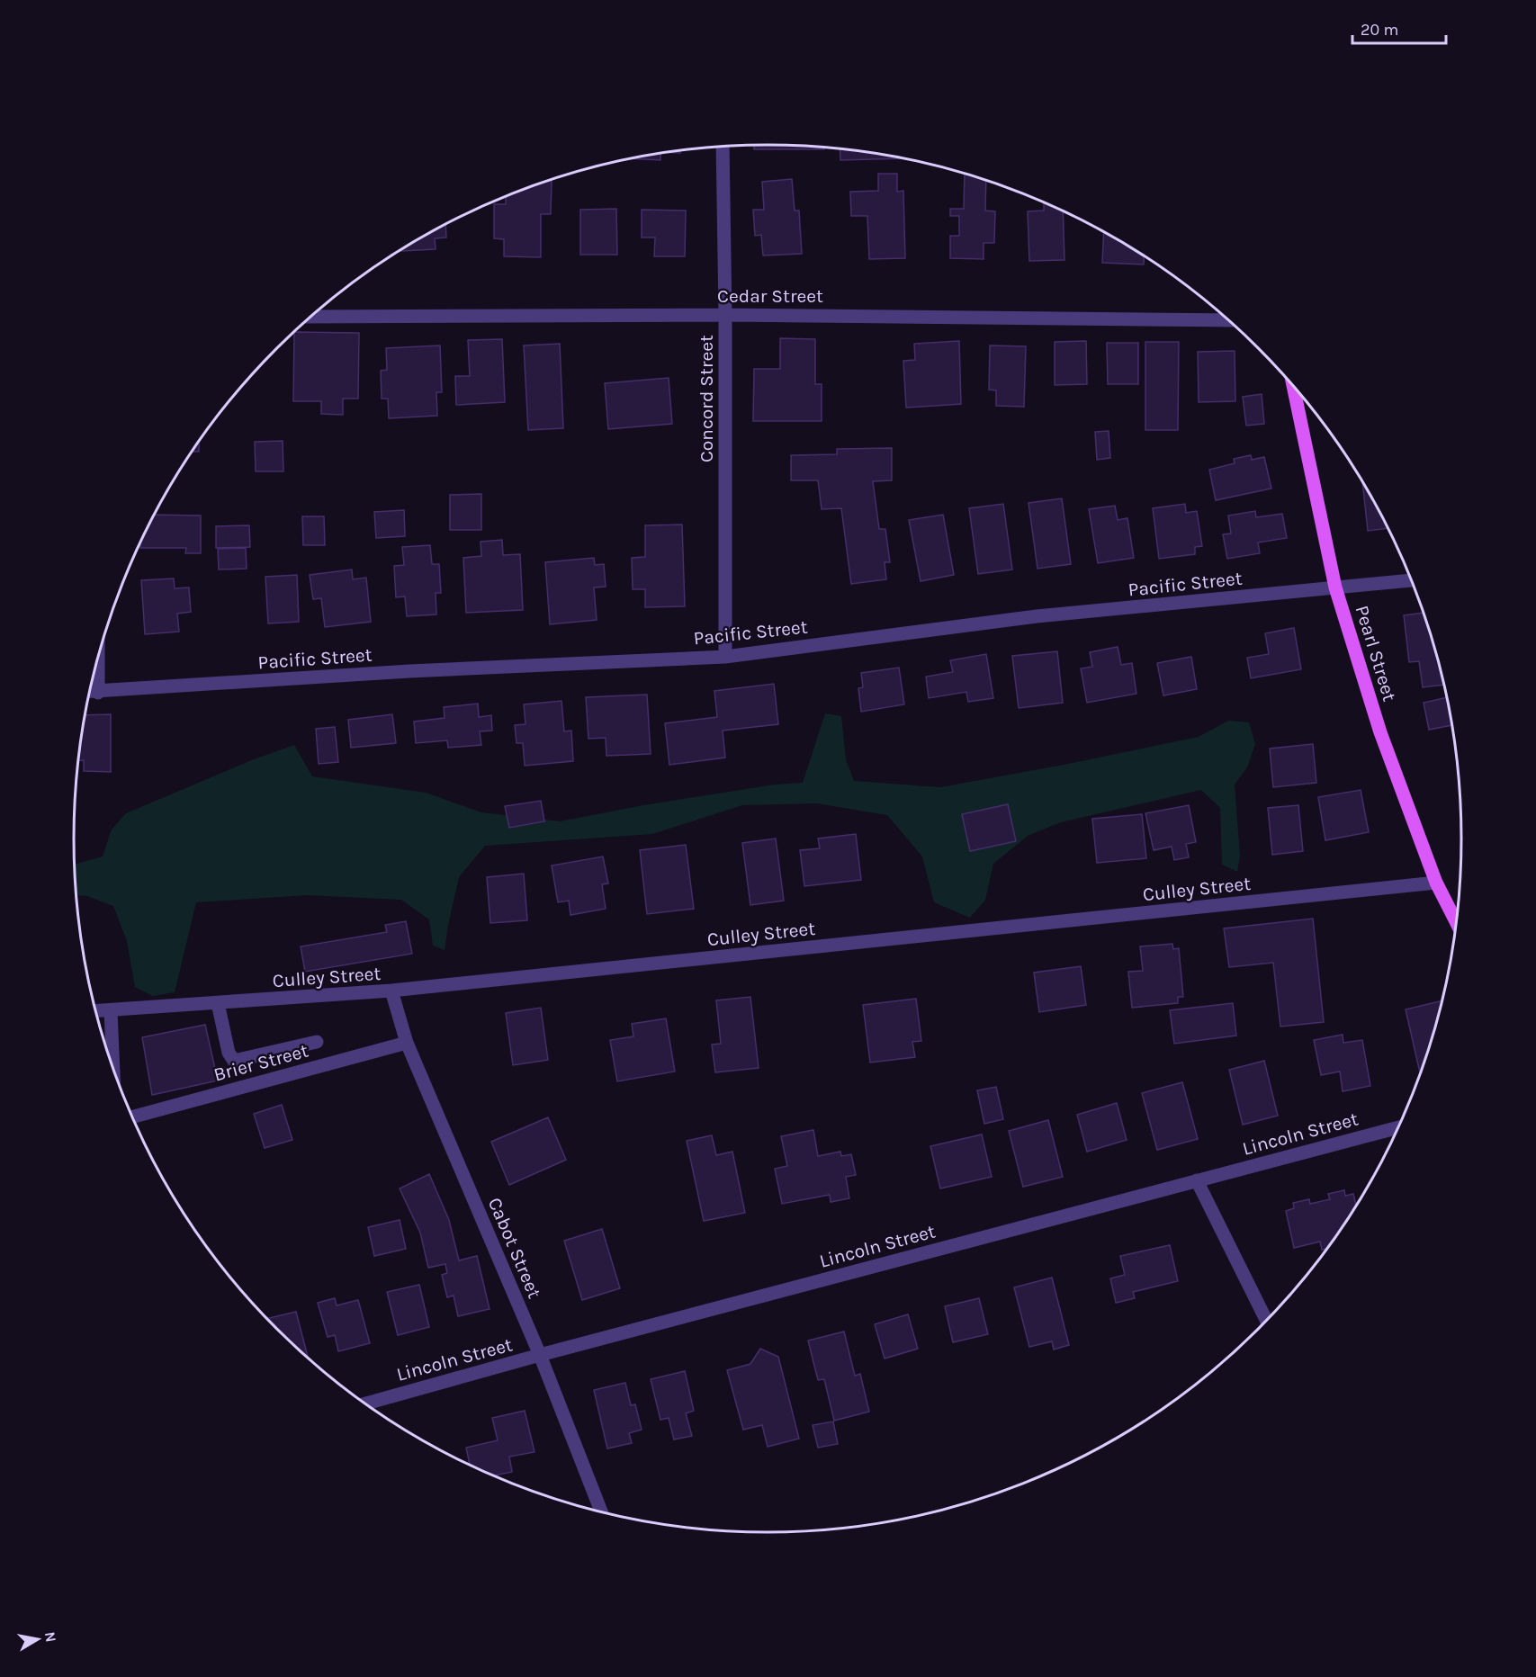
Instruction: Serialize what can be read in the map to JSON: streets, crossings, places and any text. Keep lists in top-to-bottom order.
{
  "streets": {
    "main road": ["Pearl Street"],
    "street": [
      "Cedar Street",
      "Concord Street",
      "Pacific Street",
      "Culley Street",
      "Brier Street",
      "Lincoln Street",
      "Cabot Street"
    ]
  },
  "crossings": [
    ["Cedar Street", "Concord Street"],
    ["Concord Street", "Pacific Street"],
    ["Pacific Street", "Pearl Street"],
    ["Pearl Street", "Culley Street"],
    ["Culley Street", "Cabot Street"],
    ["Brier Street", "Cabot Street"],
    ["Lincoln Street", "Cabot Street"]
  ],
  "scale_bar": "20 m",
  "north": "right"
}
